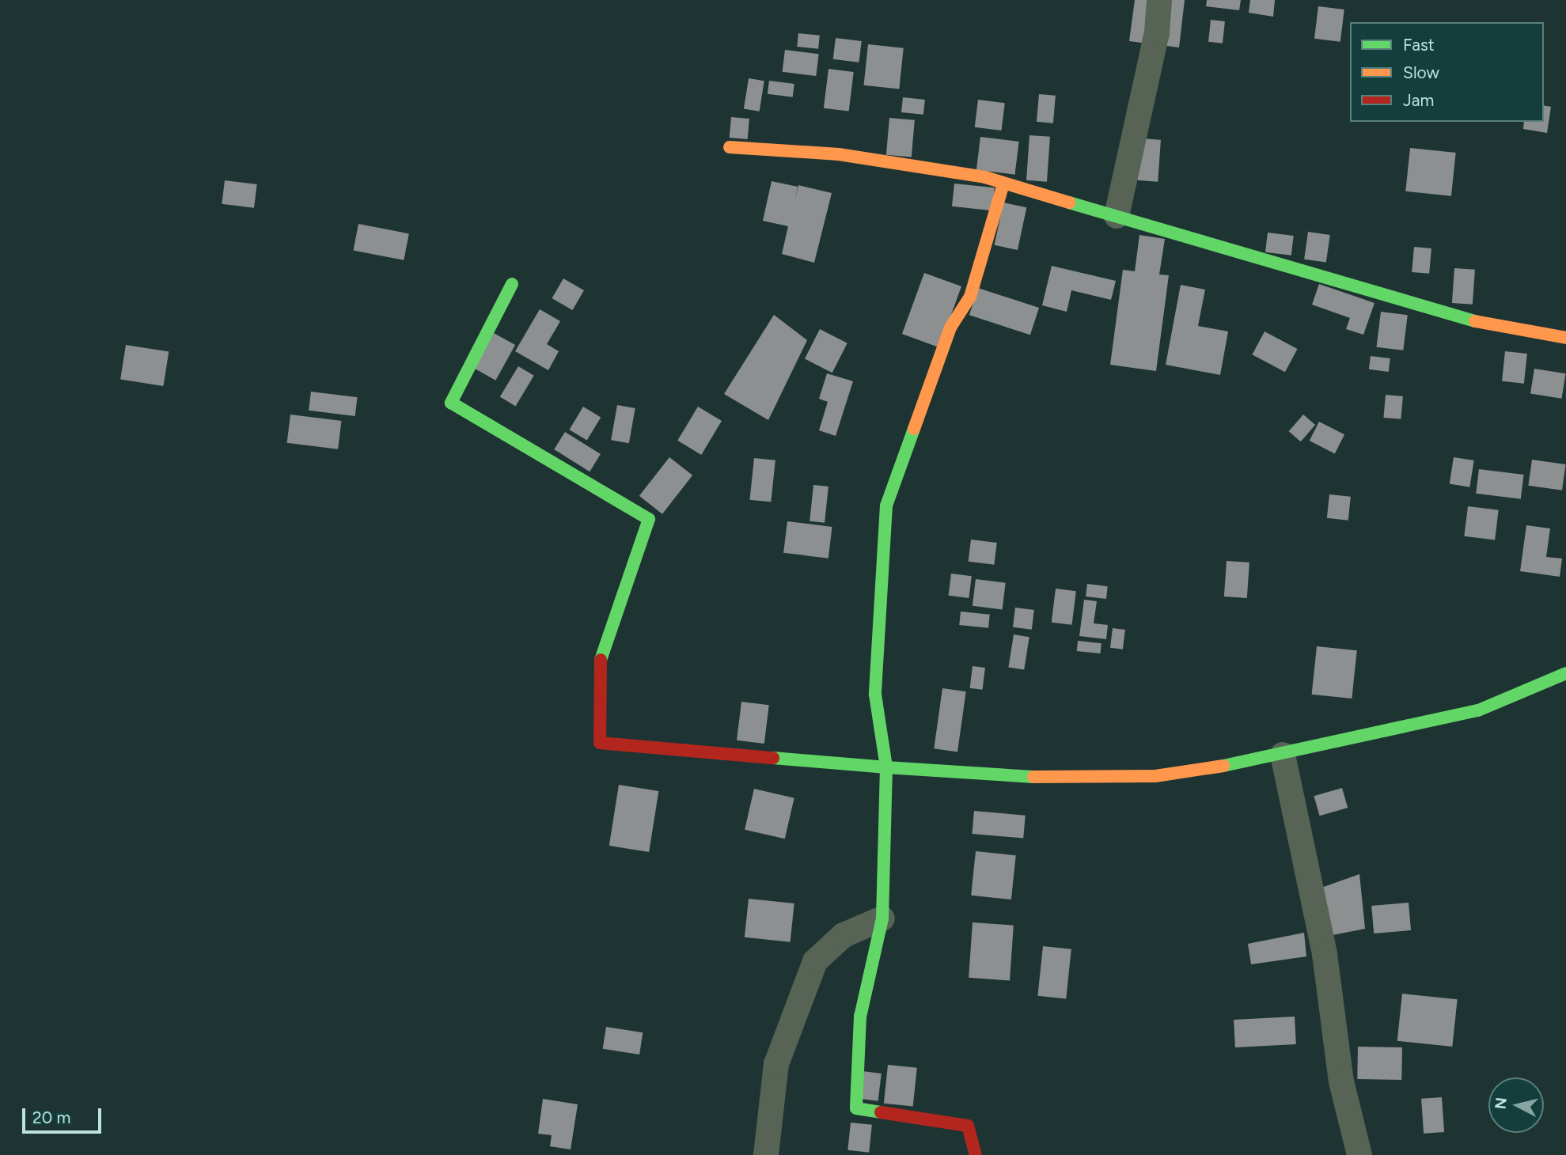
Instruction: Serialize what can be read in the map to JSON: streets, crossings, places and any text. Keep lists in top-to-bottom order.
{
  "legend": ["Fast", "Slow", "Jam"],
  "scale_bar": "20 m",
  "north": "left"
}
